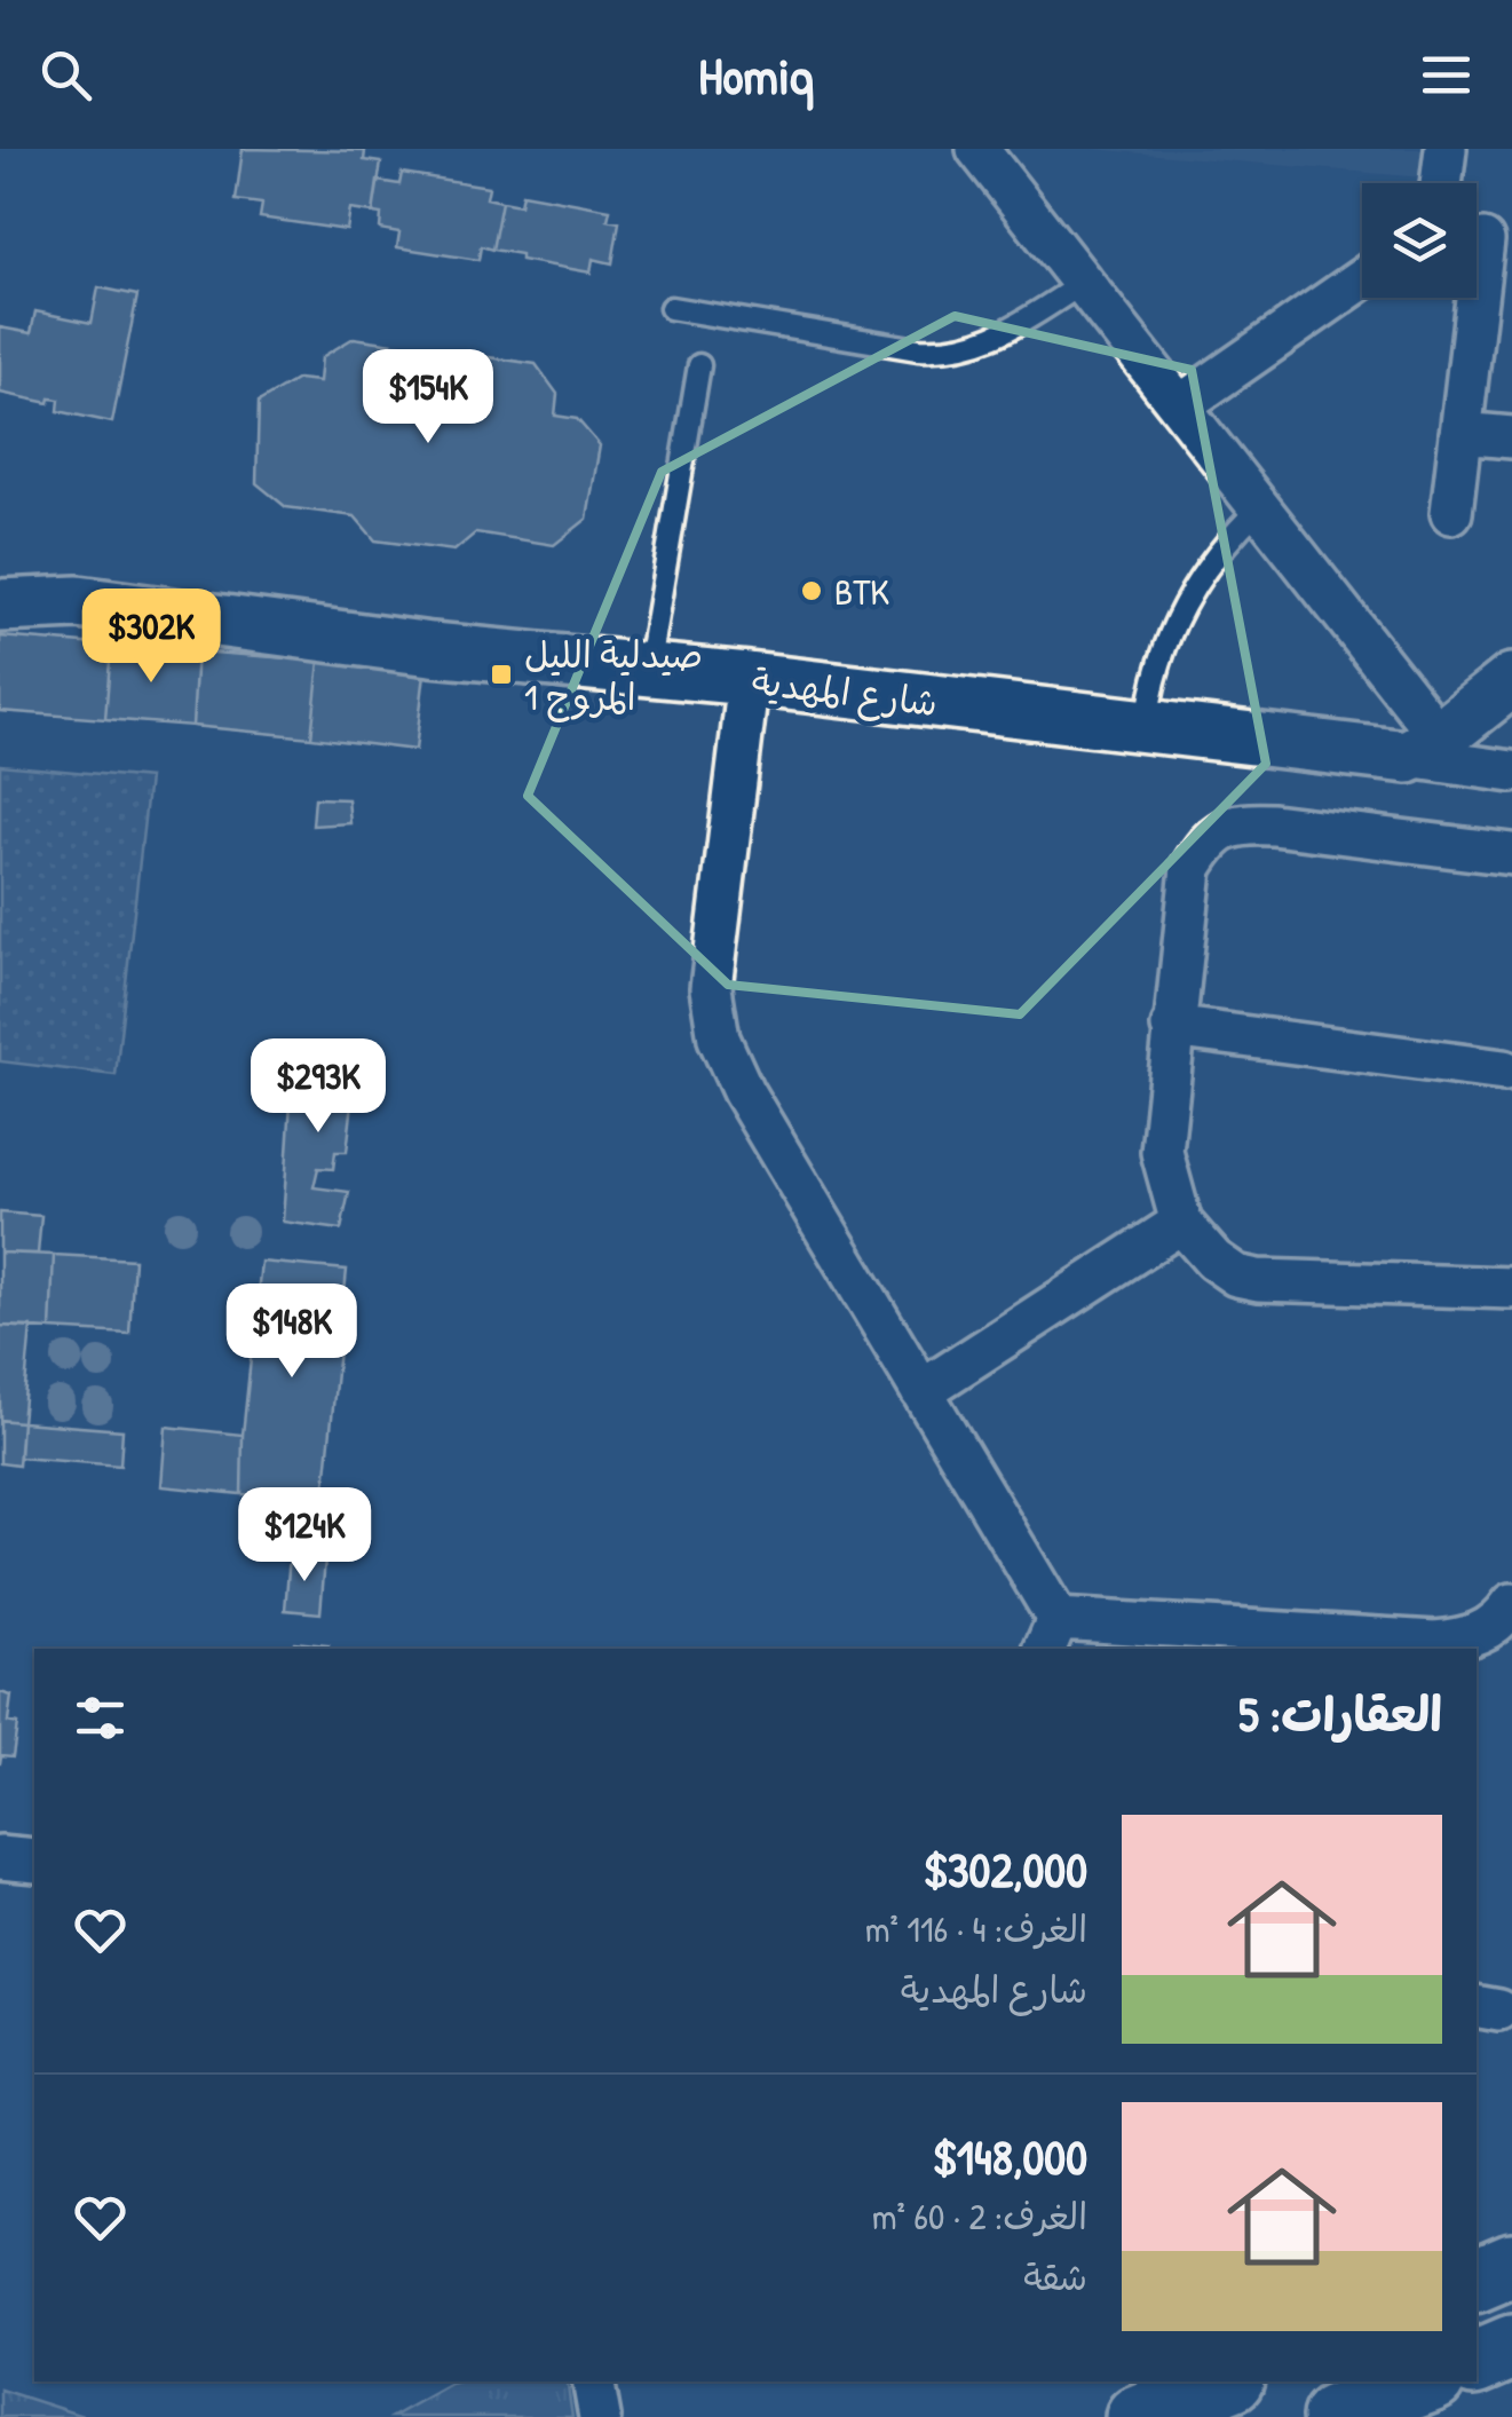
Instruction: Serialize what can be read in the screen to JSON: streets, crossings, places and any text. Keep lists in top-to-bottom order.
{
  "streets": {
    "street": ["شارع المهدية"]
  },
  "places": {
    "other": ["BTK"],
    "transit": ["صيدلية الليل المروج 1"]
  },
  "page": {
    "header": "Homiq",
    "price": [
      "$154K",
      "$302K",
      "$293K",
      "$148K",
      "$124K"
    ],
    "heading": "العقارات: 5",
    "list": [
      {
        "name": "$302,000",
        "note": "الغرف: 4 · 116 m² · شارع المهدية"
      },
      {
        "name": "$148,000",
        "note": "الغرف: 2 · 60 m² · شقة"
      }
    ]
  }
}
